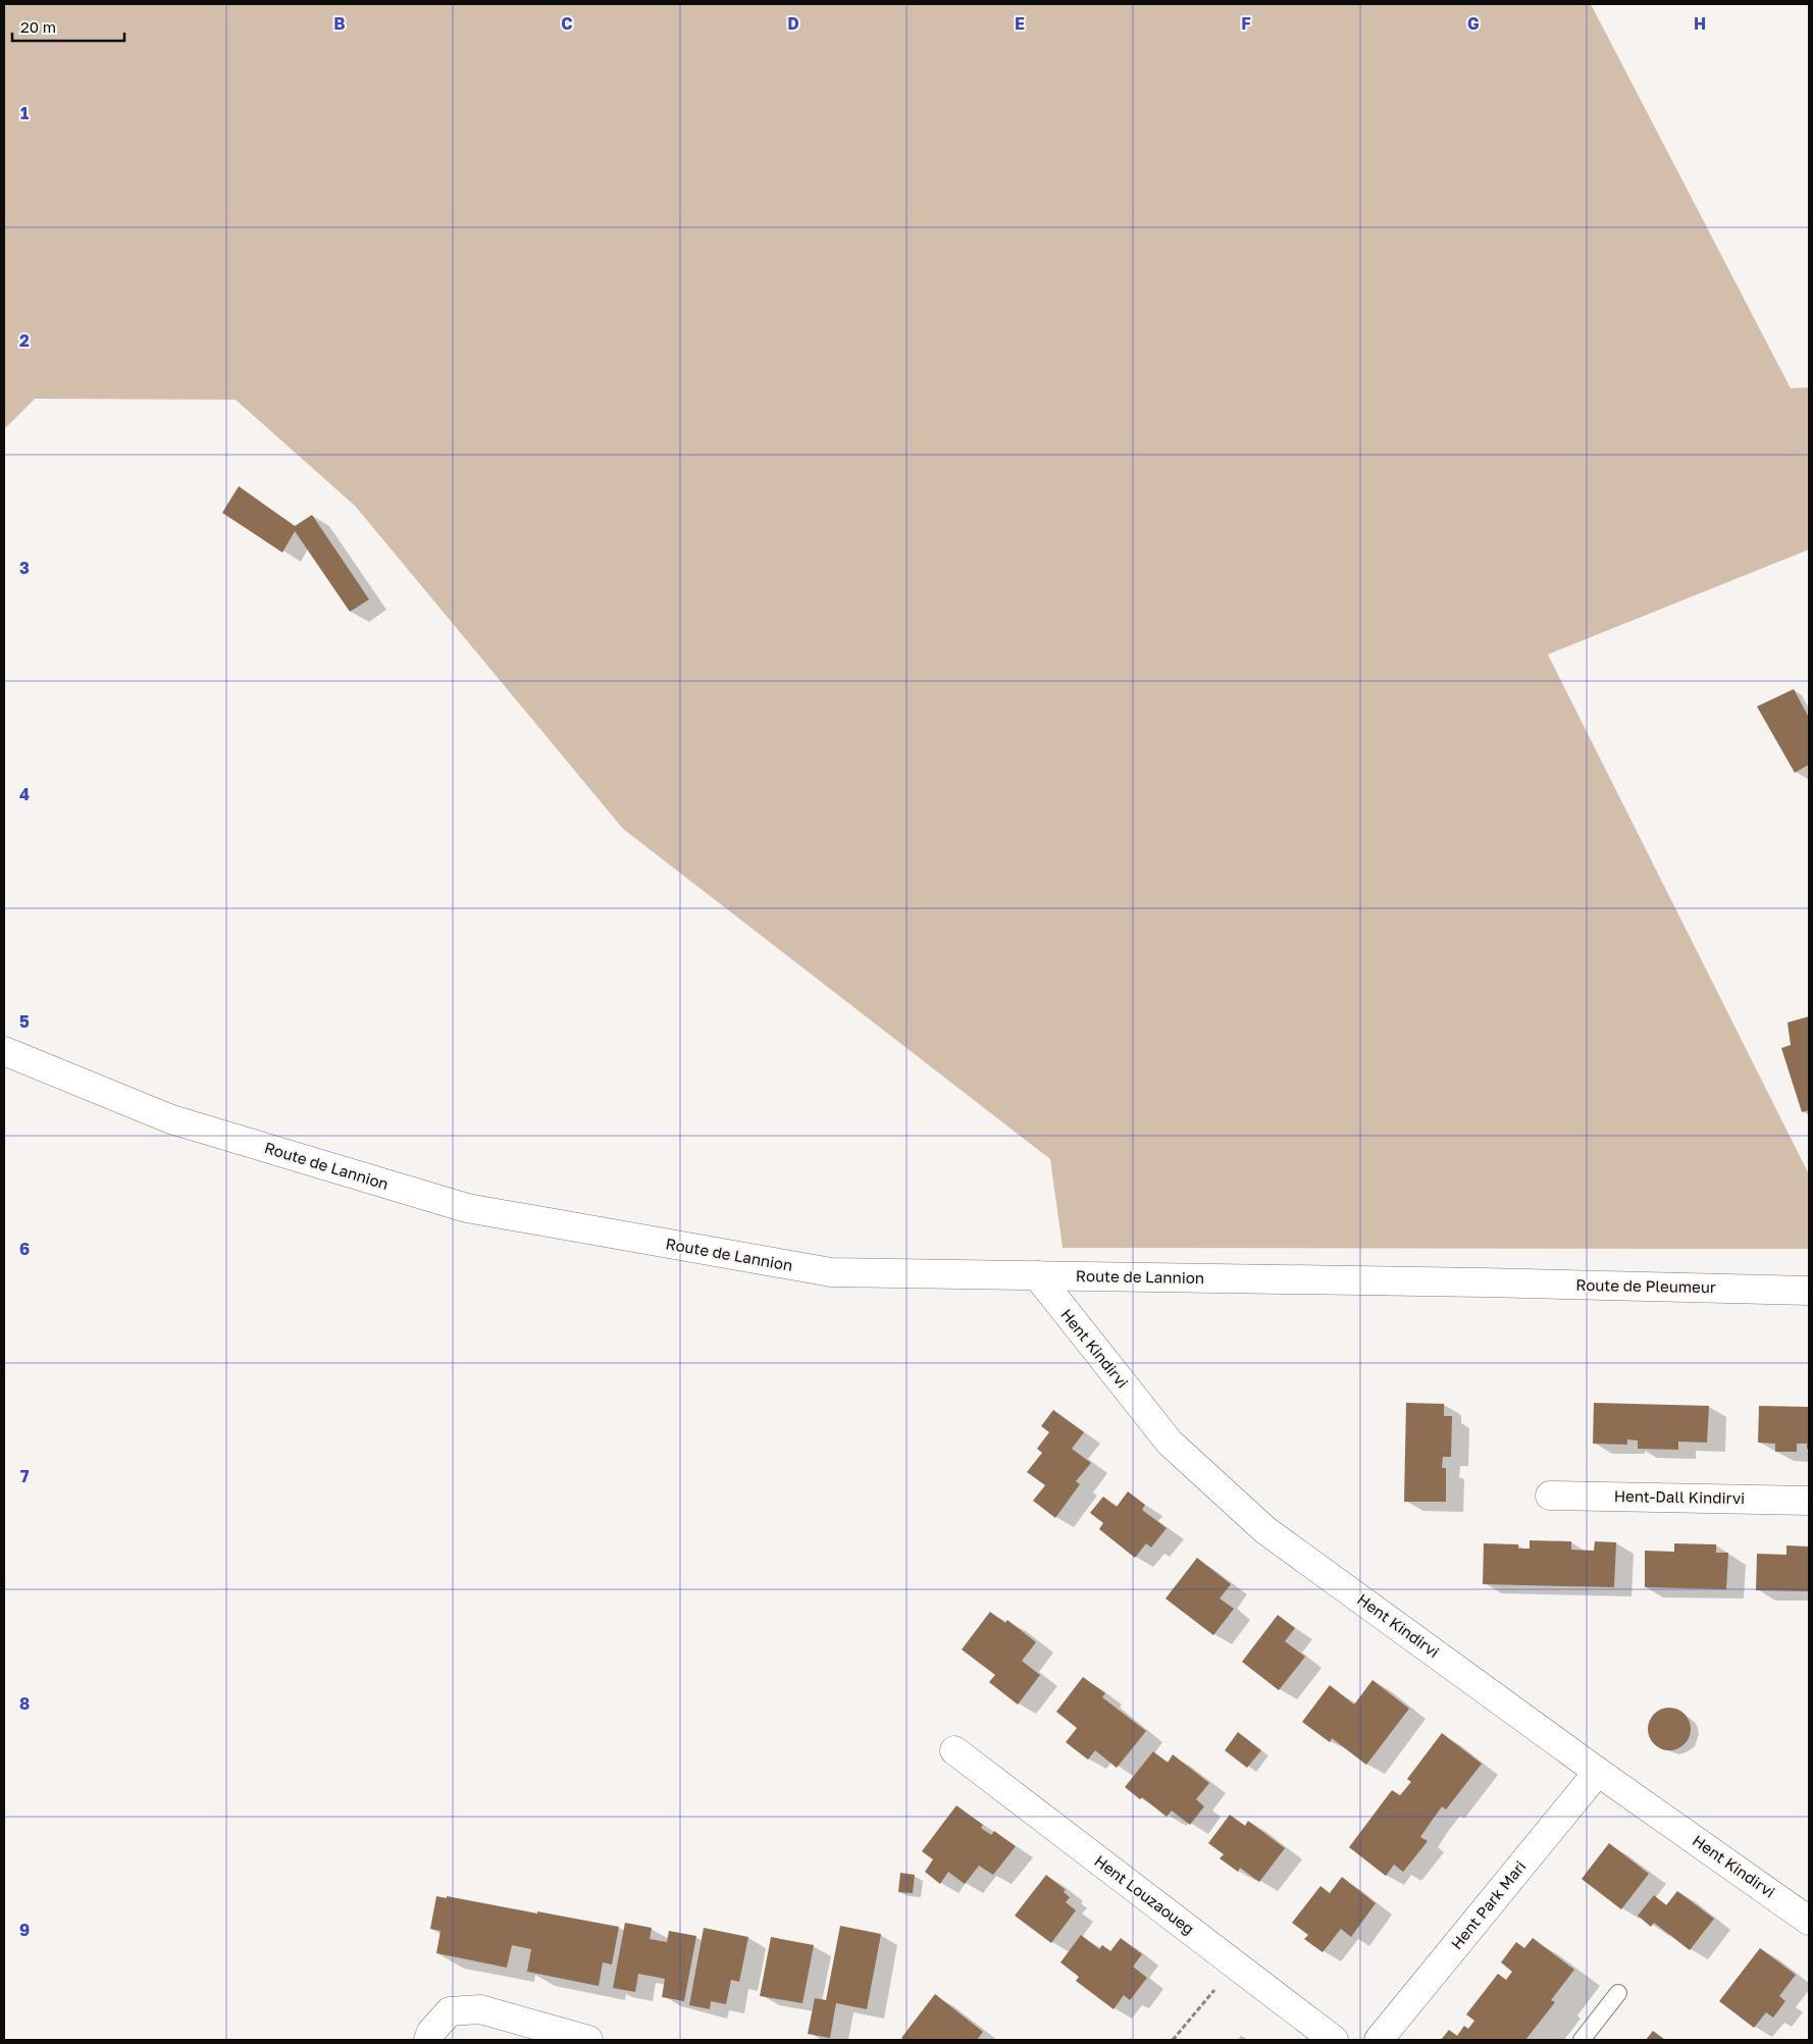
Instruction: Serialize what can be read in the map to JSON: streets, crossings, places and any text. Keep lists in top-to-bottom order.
{
  "streets": {
    "street": [
      "Route de Lannion",
      "Route de Pleumeur",
      "Hent Kindirvi",
      "Hent-Dall Kindirvi",
      "Hent Louzaoueg",
      "Hent Park Mari"
    ]
  },
  "crossings": [
    ["Route de Lannion", "Route de Pleumeur"],
    ["Route de Lannion", "Hent Kindirvi"],
    ["Hent Kindirvi", "Hent Park Mari"]
  ],
  "scale_bar": "20 m",
  "grid": {
    "columns": [
      "B",
      "C",
      "D",
      "E",
      "F",
      "G",
      "H"
    ],
    "rows": [
      "1",
      "2",
      "3",
      "4",
      "5",
      "6",
      "7",
      "8",
      "9"
    ]
  }
}
